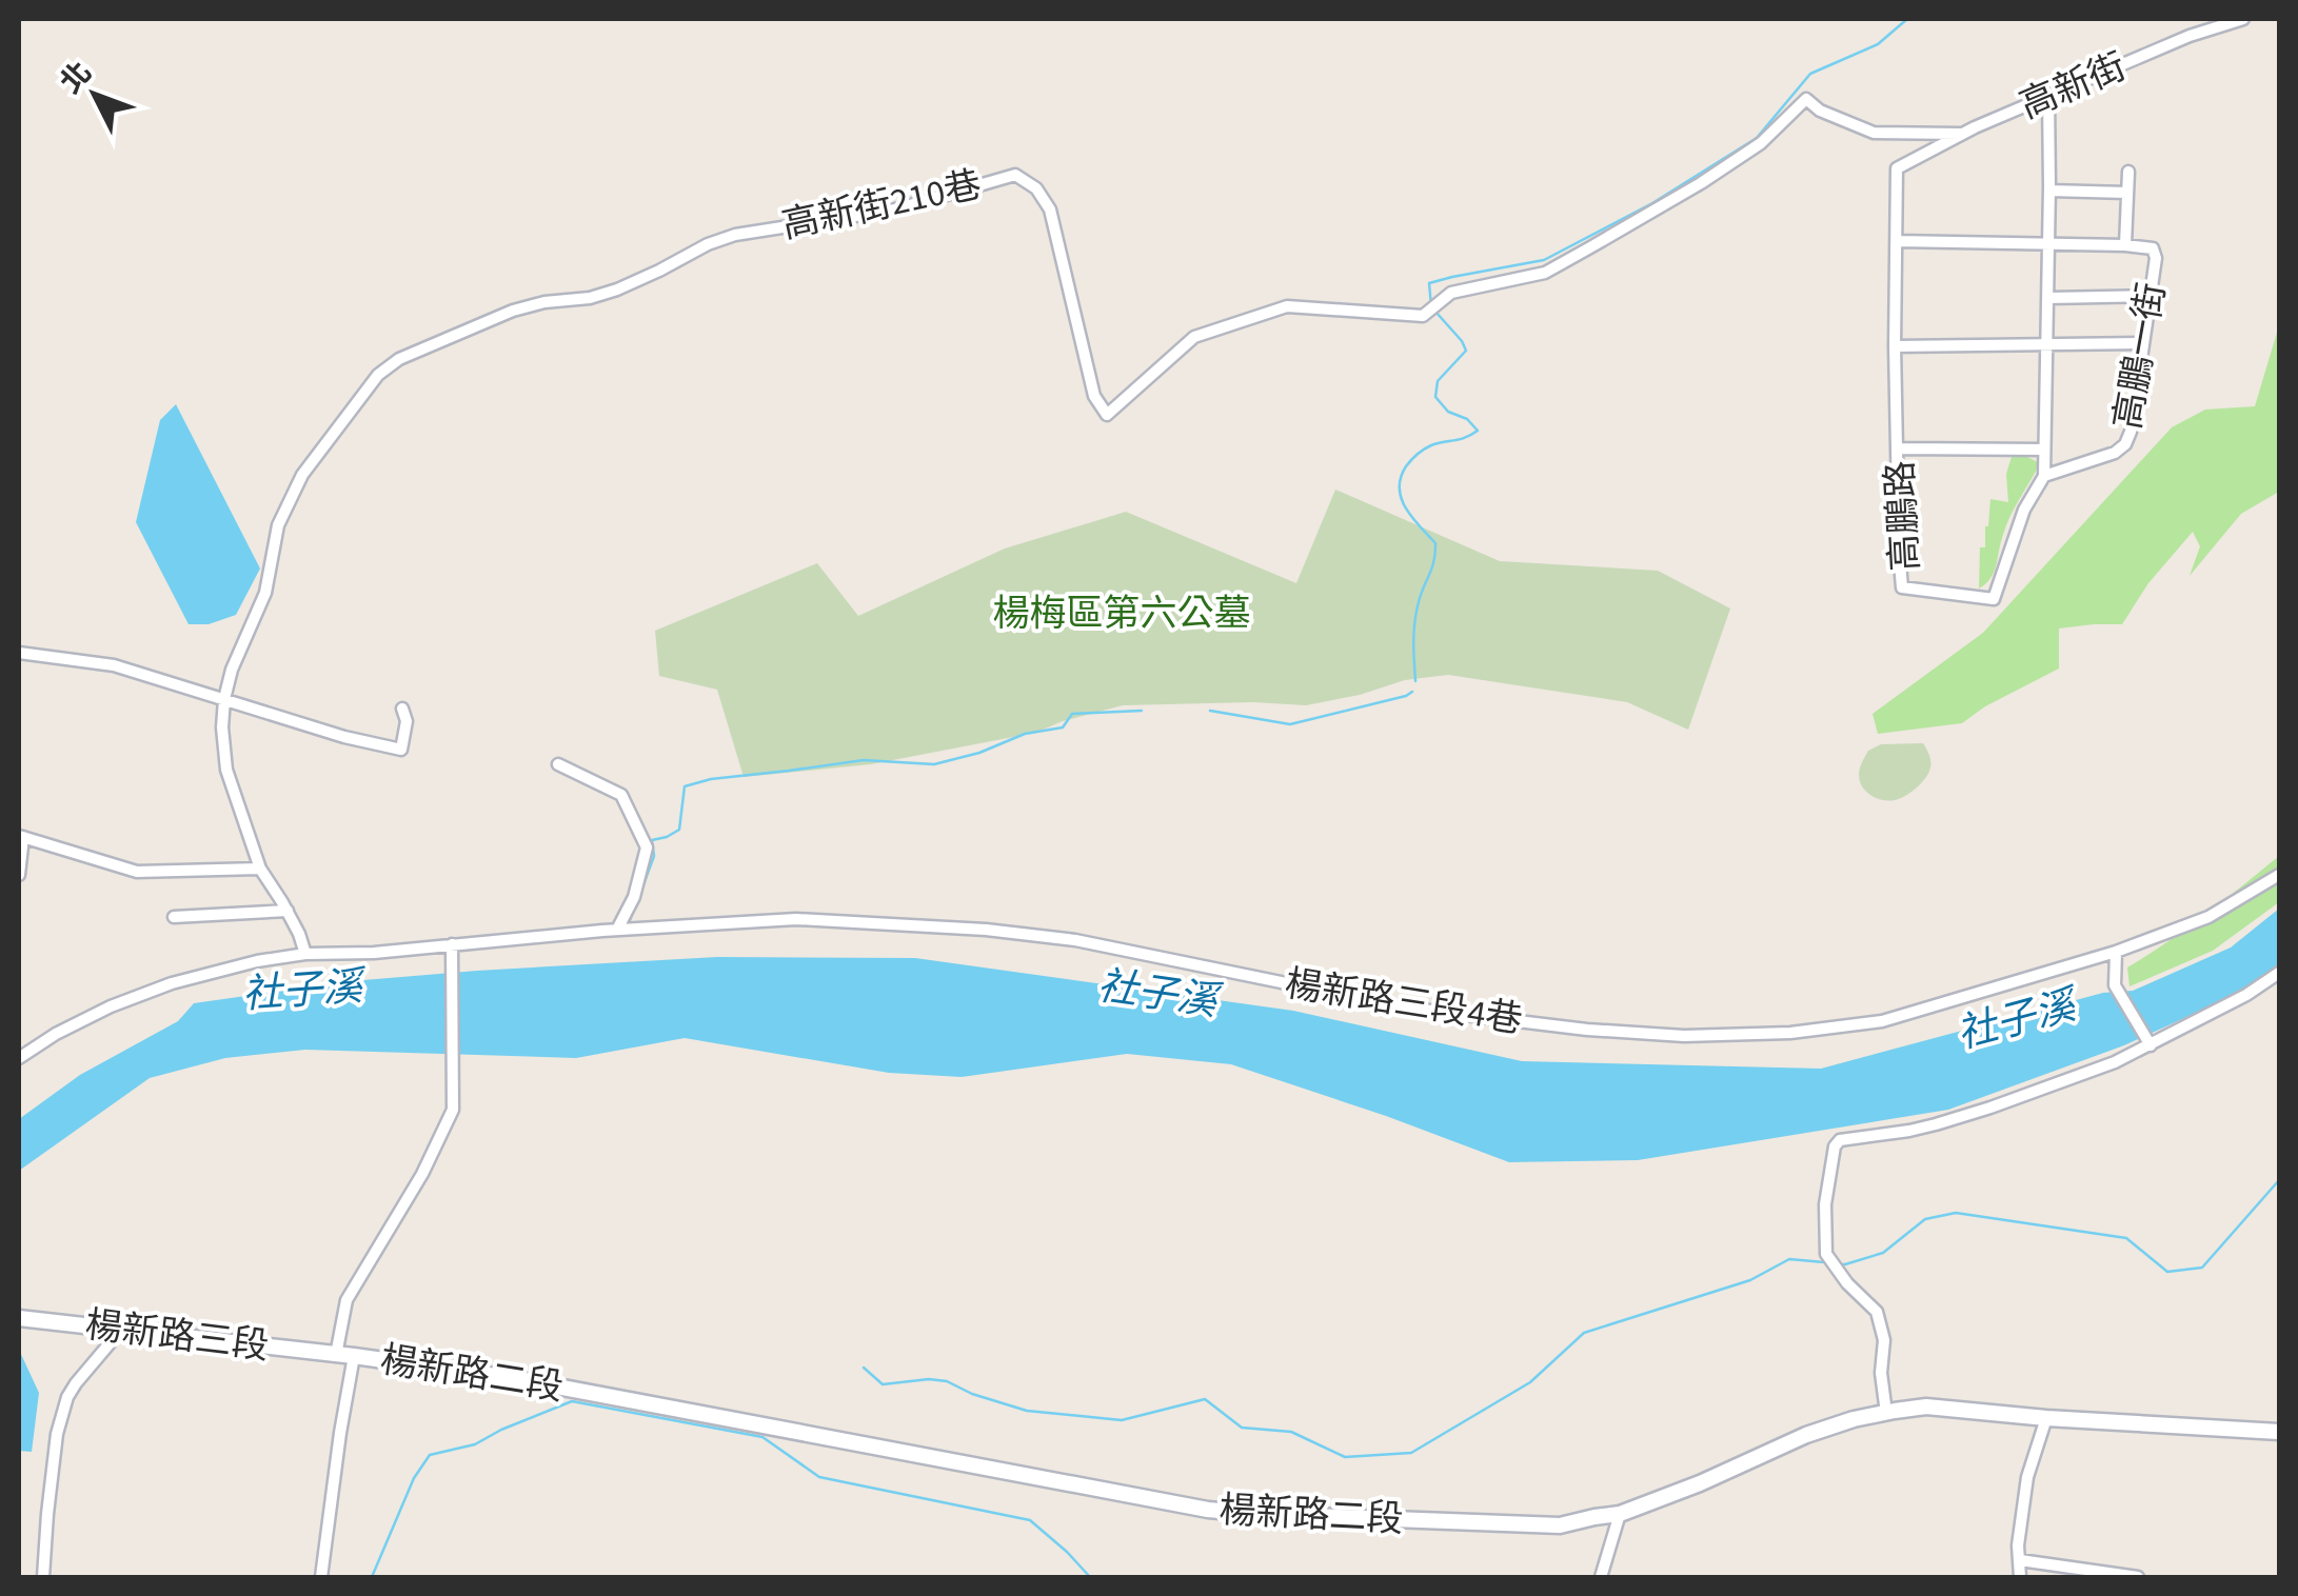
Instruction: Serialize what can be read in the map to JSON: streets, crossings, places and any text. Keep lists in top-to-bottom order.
{
  "streets": {
    "main road": ["楊新路三段", "楊新路二段"],
    "street": [
      "高新街",
      "高新街210巷",
      "高鵬一街",
      "高鵬路",
      "楊新路三段4巷"
    ]
  },
  "crossings": [
    ["高新街", "高新街210巷"],
    ["高新街", "高鵬路"],
    ["高新街210巷", "高鵬路"],
    ["高新街210巷", "楊新路三段4巷"],
    ["高鵬一街", "高鵬路"],
    ["楊新路三段", "楊新路二段"]
  ],
  "water": ["社子溪"],
  "parks": ["楊梅區第六公墓"],
  "north": "top left"
}
